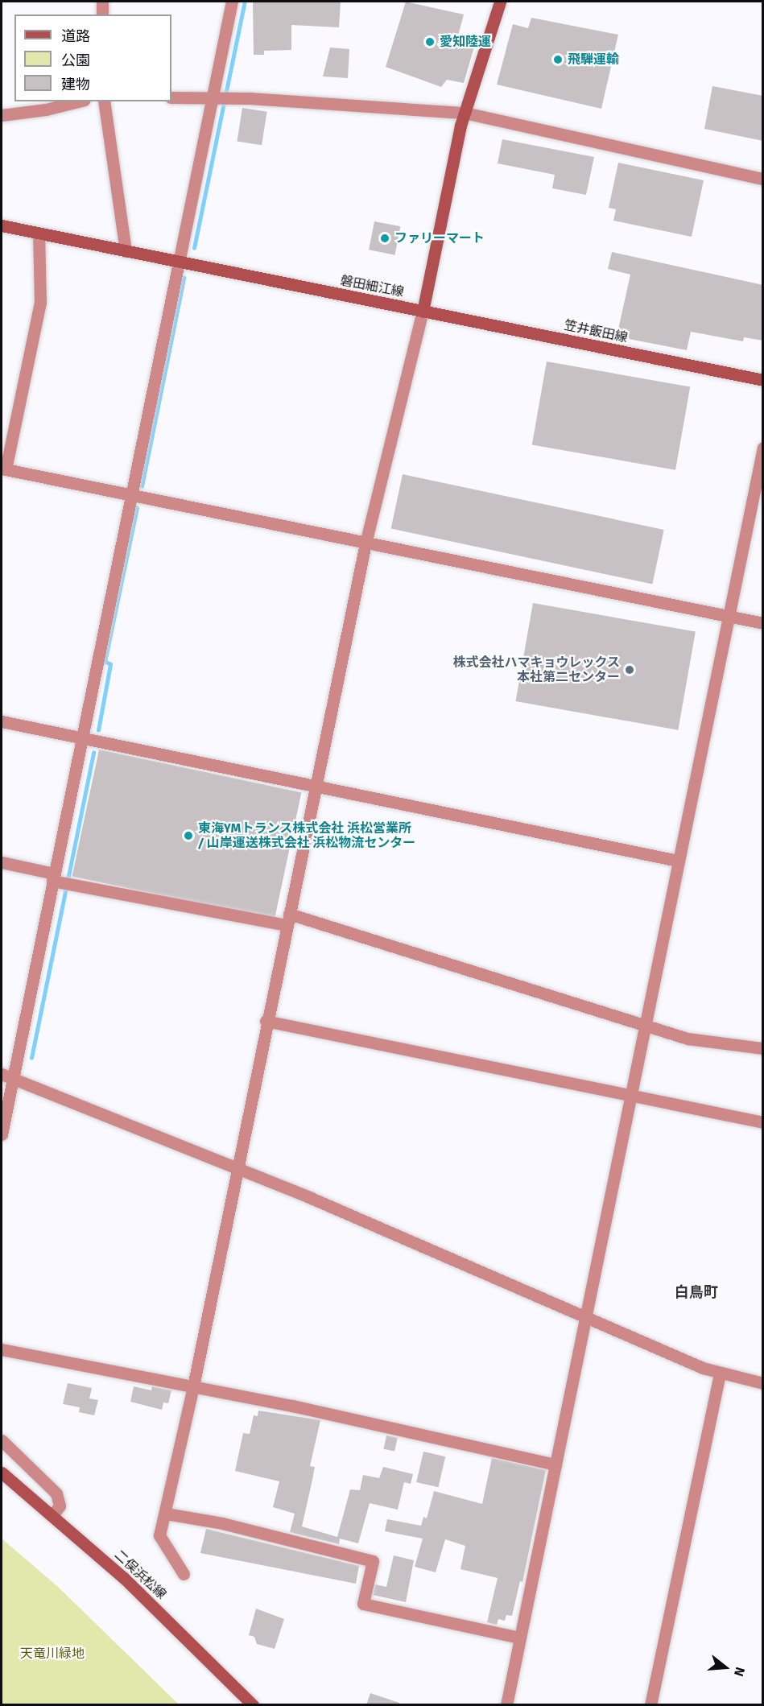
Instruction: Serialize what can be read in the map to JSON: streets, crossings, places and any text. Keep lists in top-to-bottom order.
{
  "streets": {
    "main road": ["磐田細江線", "笠井飯田線", "二俣浜松線"]
  },
  "crossings": [
    ["磐田細江線", "笠井飯田線"]
  ],
  "districts": ["白鳥町"],
  "parks": ["天竜川緑地"],
  "places": [
    "愛知陸運",
    "飛騨運輸",
    "ファリーマート",
    "株式会社ハマキョウレックス 本社第二センター",
    "東海YMトランス株式会社 浜松営業所 / 山岸運送株式会社 浜松物流センター"
  ],
  "legend": ["道路", "公園", "建物"],
  "north": "right"
}
